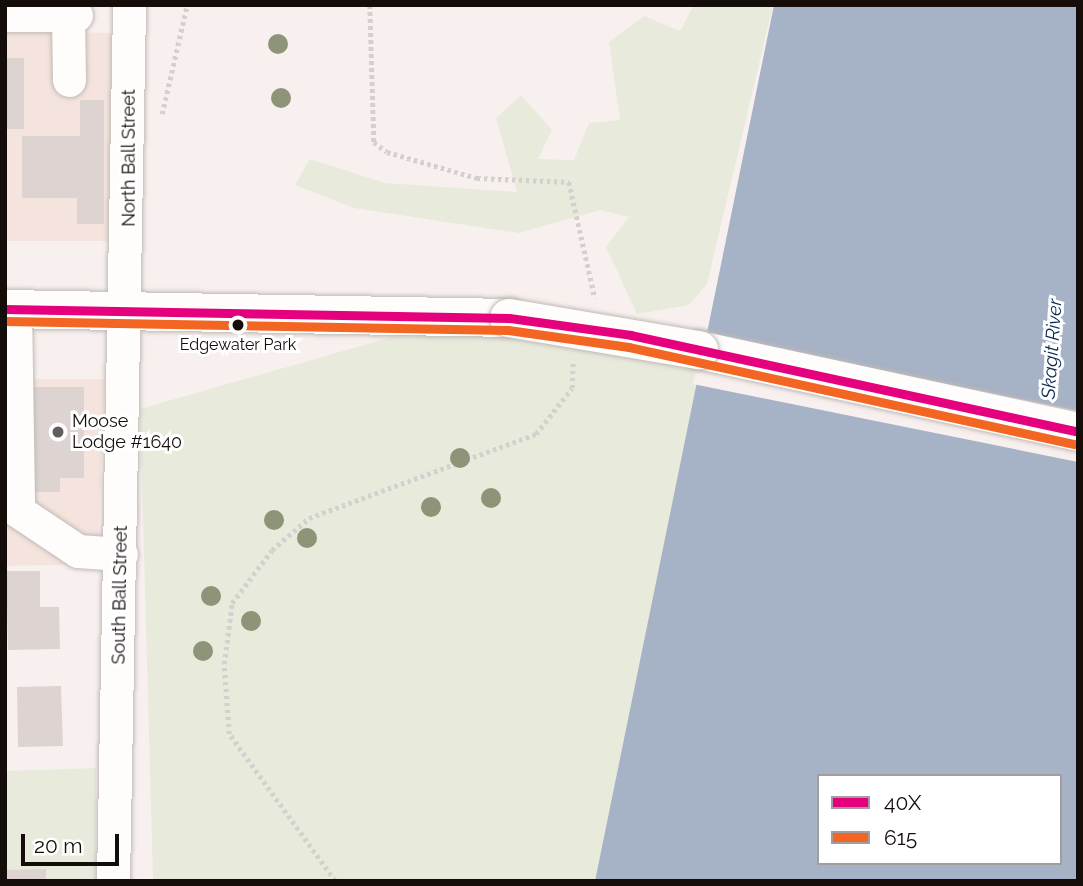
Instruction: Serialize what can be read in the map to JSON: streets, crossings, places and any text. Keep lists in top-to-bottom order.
{
  "streets": {
    "street": ["North Ball Street", "South Ball Street"]
  },
  "crossings": [
    ["North Ball Street", "South Ball Street"]
  ],
  "water": ["Skagit River"],
  "places": ["Edgewater Park", "Moose Lodge #1640"],
  "lines": ["transit line 40X", "transit line 615"],
  "legend": ["40X", "615"],
  "scale_bar": "20 m"
}
